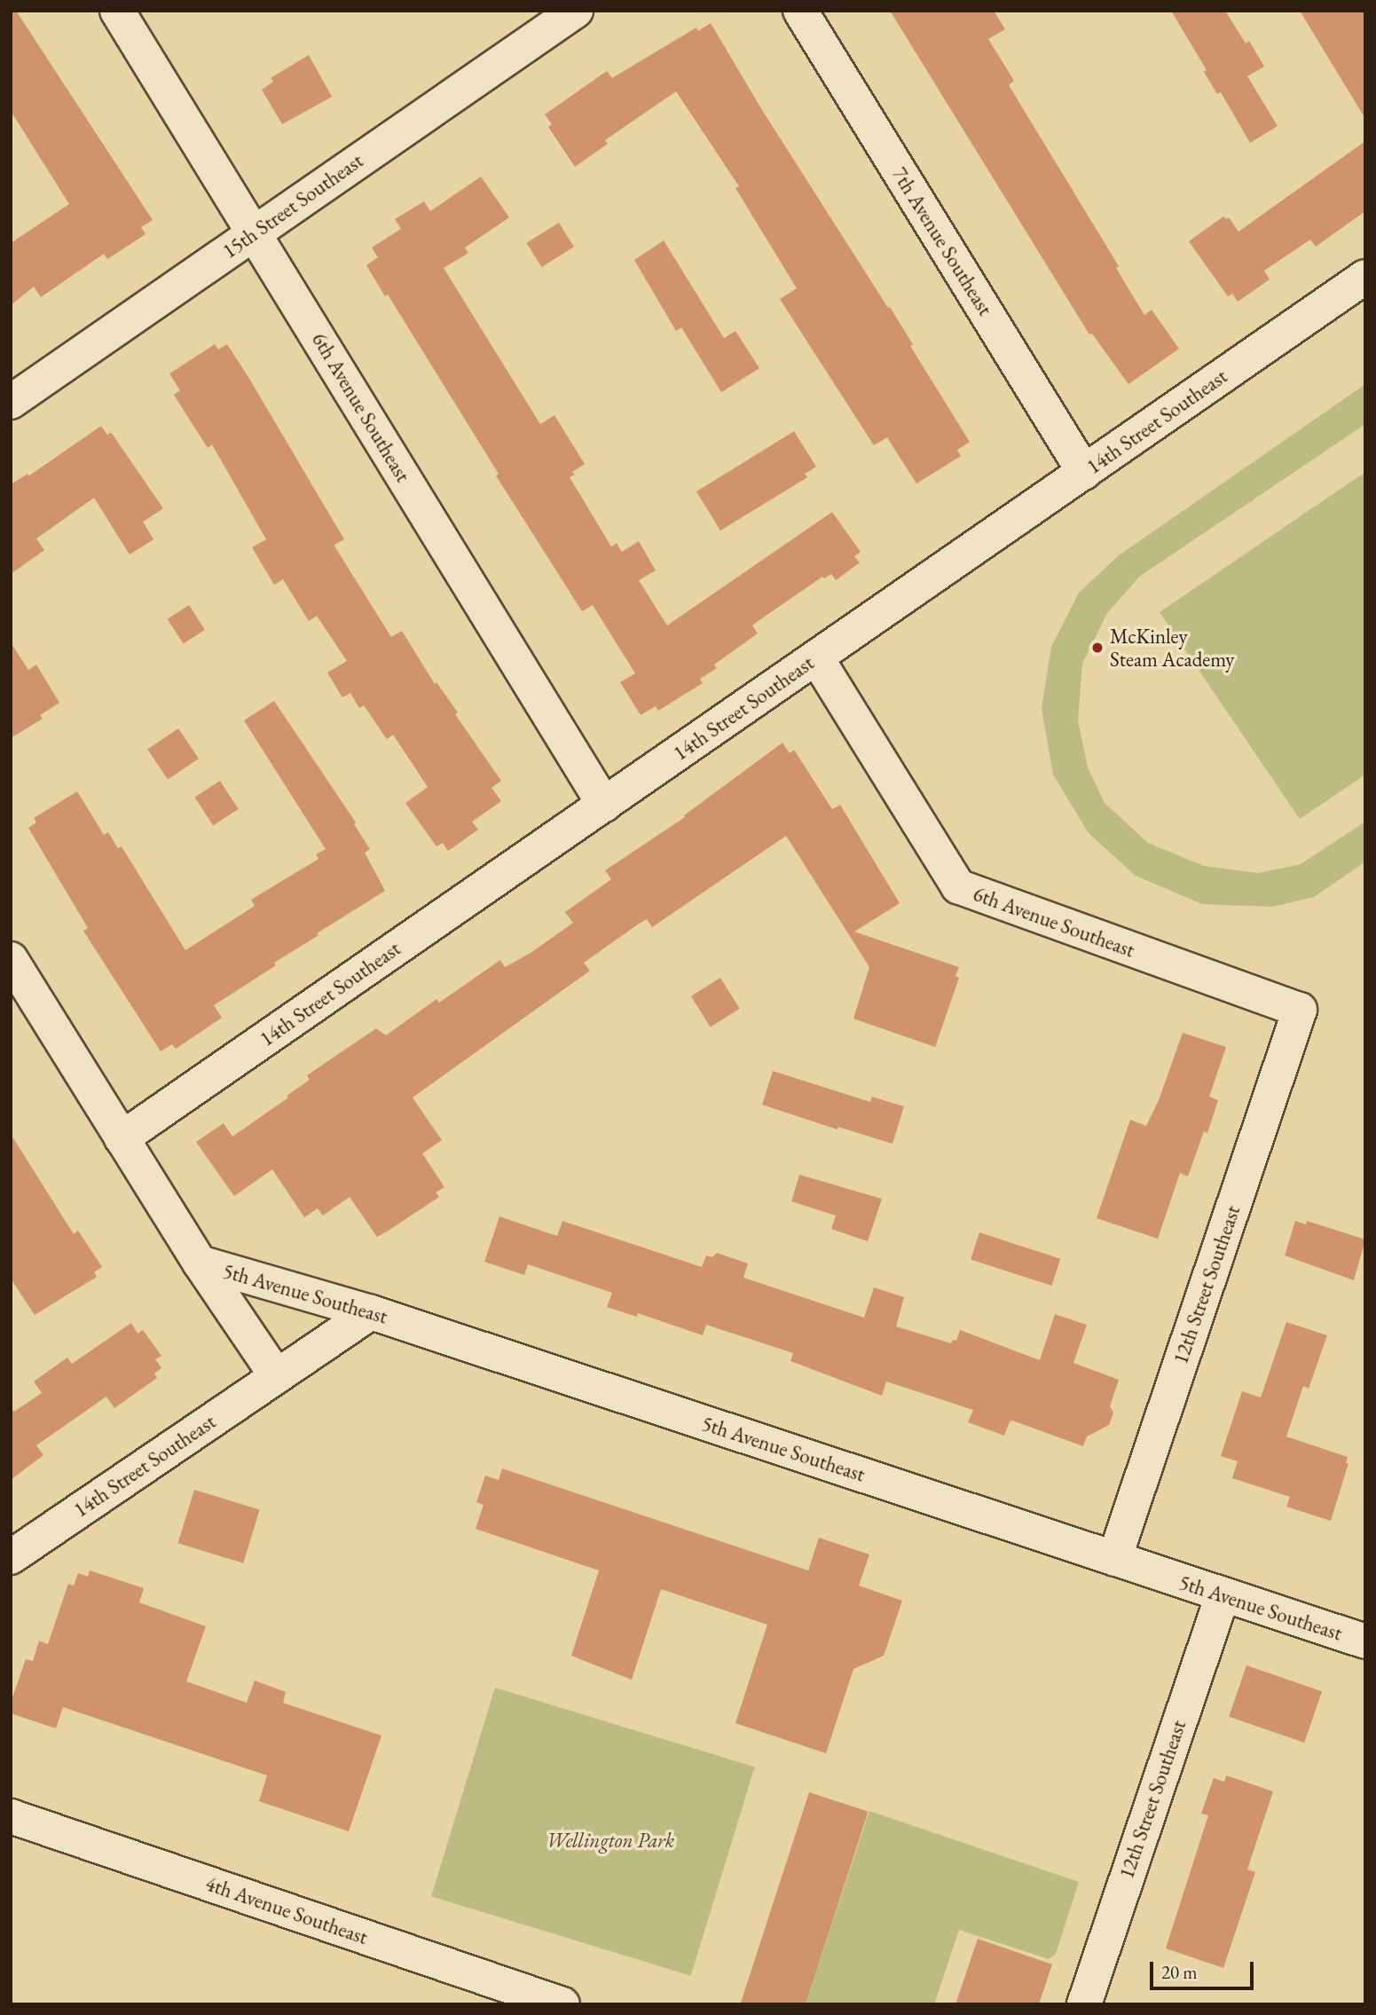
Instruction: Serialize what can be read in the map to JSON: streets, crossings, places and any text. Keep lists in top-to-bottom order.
{
  "streets": {
    "street": [
      "15th Street Southeast",
      "7th Avenue Southeast",
      "6th Avenue Southeast",
      "14th Street Southeast",
      "12th Street Southeast",
      "5th Avenue Southeast",
      "4th Avenue Southeast"
    ]
  },
  "crossings": [
    ["15th Street Southeast", "6th Avenue Southeast"],
    ["7th Avenue Southeast", "14th Street Southeast"],
    ["6th Avenue Southeast", "14th Street Southeast"],
    ["6th Avenue Southeast", "12th Street Southeast"],
    ["14th Street Southeast", "5th Avenue Southeast"],
    ["12th Street Southeast", "5th Avenue Southeast"]
  ],
  "parks": ["Wellington Park"],
  "places": ["McKinley Steam Academy"],
  "scale_bar": "20 m"
}
